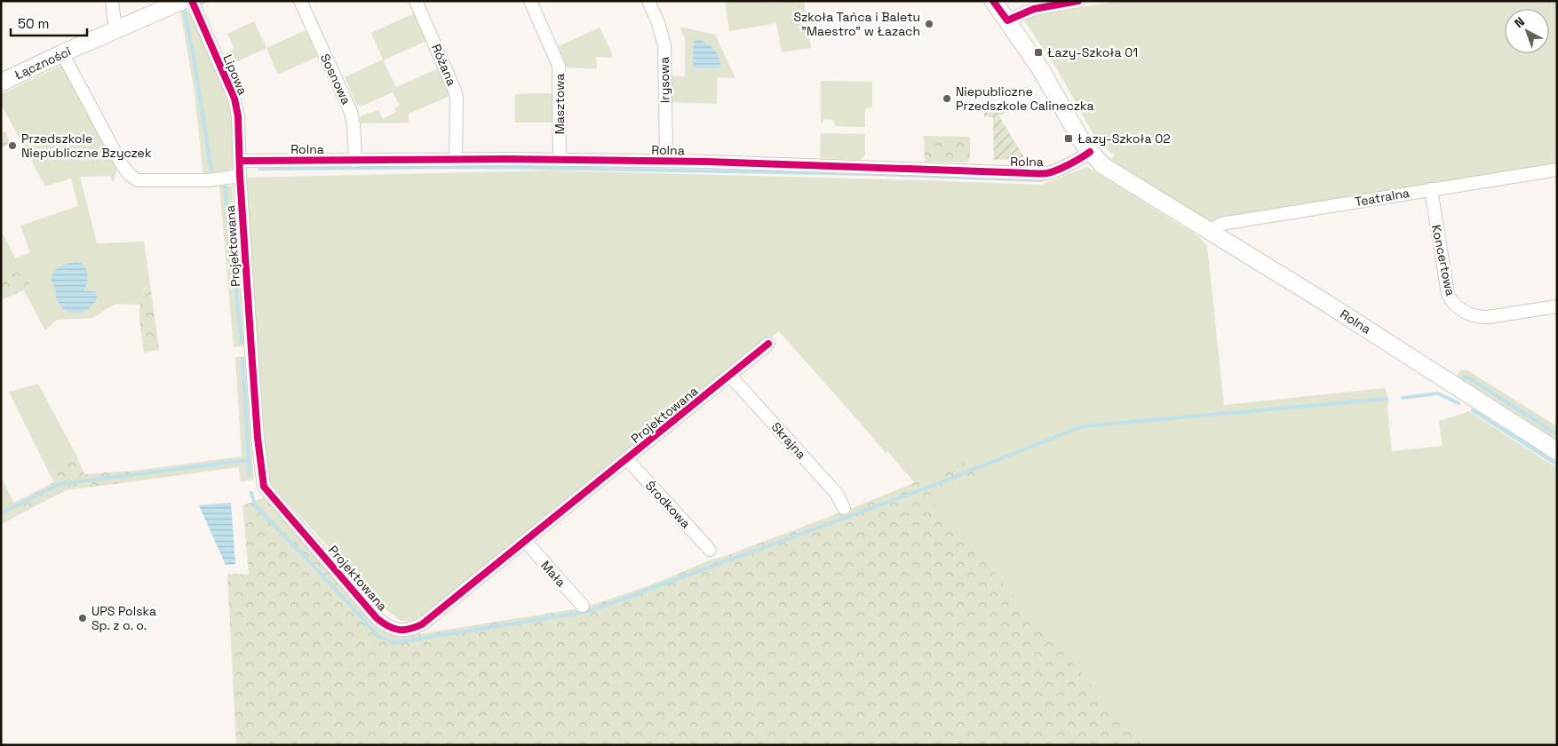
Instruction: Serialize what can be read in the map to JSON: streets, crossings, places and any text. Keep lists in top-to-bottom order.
{
  "streets": {
    "street": [
      "Łączności",
      "Różana",
      "Lipowa",
      "Sosnowa",
      "Irysowa",
      "Masztowa",
      "Rolna",
      "Teatralna",
      "Projektowana",
      "Koncertowa",
      "Skrajna",
      "Środkowa",
      "Mała"
    ]
  },
  "crossings": [
    ["Różana", "Rolna"],
    ["Lipowa", "Rolna"],
    ["Lipowa", "Projektowana"],
    ["Sosnowa", "Rolna"],
    ["Irysowa", "Rolna"],
    ["Masztowa", "Rolna"],
    ["Rolna", "Teatralna"],
    ["Rolna", "Projektowana"],
    ["Teatralna", "Koncertowa"],
    ["Projektowana", "Skrajna"],
    ["Projektowana", "Środkowa"],
    ["Projektowana", "Mała"]
  ],
  "places": {
    "other": [
      "Szkoła Tańca i Baletu \"Maestro\" w Łazach",
      "Niepubliczne Przedszkole Calineczka",
      "Przedszkole Niepubliczne Bzyczek",
      "UPS Polska Sp. z o. o."
    ],
    "transit": ["Łazy-Szkoła 01", "Łazy-Szkoła 02"]
  },
  "scale_bar": "50 m",
  "north": "top left"
}
